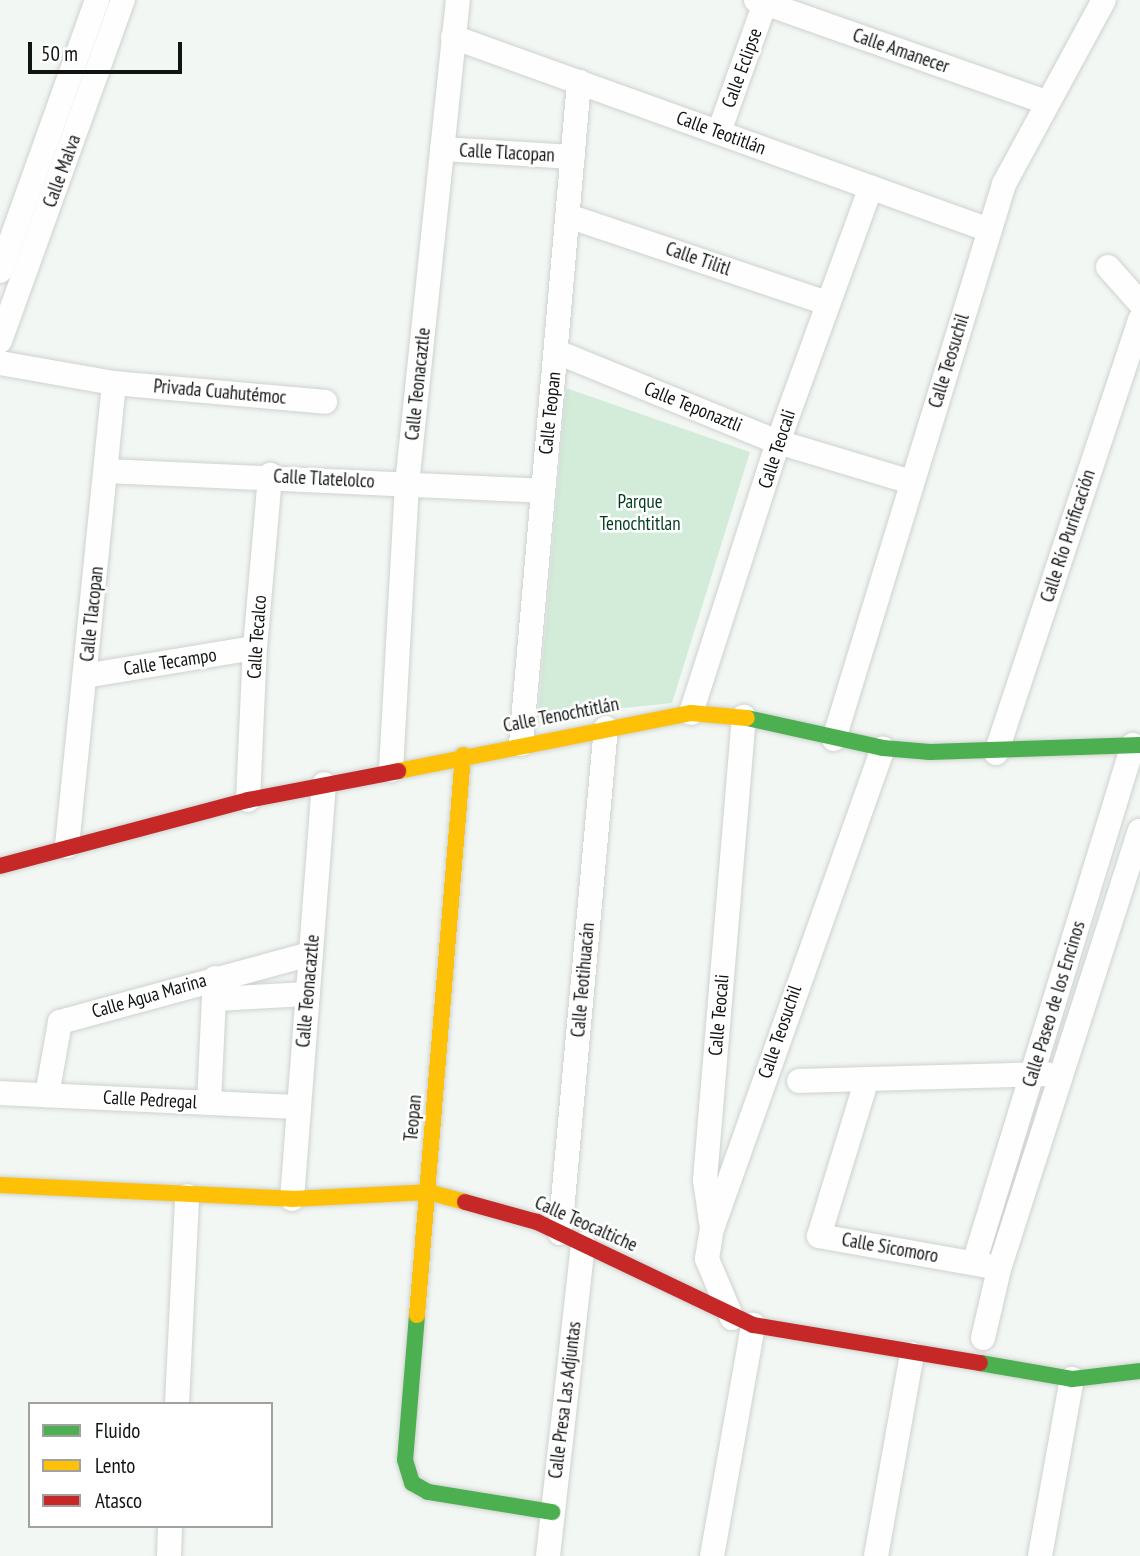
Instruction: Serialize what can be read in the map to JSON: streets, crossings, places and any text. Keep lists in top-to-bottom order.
{
  "streets": {
    "street": [
      "Calle Amanecer",
      "Calle Eclipse",
      "Calle Teotitlán",
      "Calle Tlacopan",
      "Calle Malva",
      "Calle Tilitl",
      "Calle Teosuchil",
      "Calle Teonacaztle",
      "Privada Cuahutémoc",
      "Calle Teponaztli",
      "Calle Teopan",
      "Calle Teocali",
      "Calle Tlatelolco",
      "Calle Río Purificación",
      "Calle Tecalco",
      "Calle Tecampo",
      "Calle Tenochtitlán",
      "Calle Teotihuacán",
      "Calle Agua Marina",
      "Calle Paseo de los Encinos",
      "Calle Pedregal",
      "Teopan",
      "Calle Teocaltiche",
      "Calle Sicomoro",
      "Calle Presa Las Adjuntas"
    ]
  },
  "crossings": [
    ["Calle Amanecer", "Calle Eclipse"],
    ["Calle Amanecer", "Calle Teosuchil"],
    ["Calle Eclipse", "Calle Teotitlán"],
    ["Calle Teotitlán", "Calle Teosuchil"],
    ["Calle Teotitlán", "Calle Teonacaztle"],
    ["Calle Teotitlán", "Calle Teopan"],
    ["Calle Teotitlán", "Calle Teocali"],
    ["Calle Tlacopan", "Calle Teonacaztle"],
    ["Calle Tlacopan", "Privada Cuahutémoc"],
    ["Calle Tlacopan", "Calle Teopan"],
    ["Calle Tlacopan", "Calle Tlatelolco"],
    ["Calle Tlacopan", "Calle Tecampo"],
    ["Calle Tlacopan", "Calle Tenochtitlán"],
    ["Calle Tilitl", "Calle Teopan"],
    ["Calle Tilitl", "Calle Teocali"],
    ["Calle Teosuchil", "Calle Teponaztli"],
    ["Calle Teosuchil", "Calle Teocali"],
    ["Calle Teosuchil", "Calle Tenochtitlán"],
    ["Calle Teosuchil", "Calle Teocaltiche"],
    ["Calle Teonacaztle", "Calle Tlatelolco"],
    ["Calle Teonacaztle", "Calle Tenochtitlán"],
    ["Calle Teonacaztle", "Calle Agua Marina"],
    ["Calle Teonacaztle", "Calle Pedregal"],
    ["Calle Teonacaztle", "Calle Teocaltiche"],
    ["Calle Teponaztli", "Calle Teopan"],
    ["Calle Teponaztli", "Calle Teocali"],
    ["Calle Teopan", "Calle Tlatelolco"],
    ["Calle Teopan", "Calle Tenochtitlán"],
    ["Calle Teocali", "Calle Tenochtitlán"],
    ["Calle Tlatelolco", "Calle Tecalco"],
    ["Calle Río Purificación", "Calle Tenochtitlán"],
    ["Calle Tecalco", "Calle Tecampo"],
    ["Calle Tecalco", "Calle Tenochtitlán"],
    ["Calle Tenochtitlán", "Calle Teotihuacán"],
    ["Calle Tenochtitlán", "Calle Paseo de los Encinos"],
    ["Calle Tenochtitlán", "Teopan"],
    ["Calle Teotihuacán", "Calle Teocaltiche"],
    ["Calle Agua Marina", "Calle Pedregal"],
    ["Calle Paseo de los Encinos", "Calle Sicomoro"],
    ["Teopan", "Calle Teocaltiche"],
    ["Teopan", "Calle Presa Las Adjuntas"],
    ["Calle Teocaltiche", "Calle Presa Las Adjuntas"]
  ],
  "parks": ["Parque Tenochtitlan"],
  "legend": ["Fluido", "Lento", "Atasco"],
  "scale_bar": "50 m"
}
